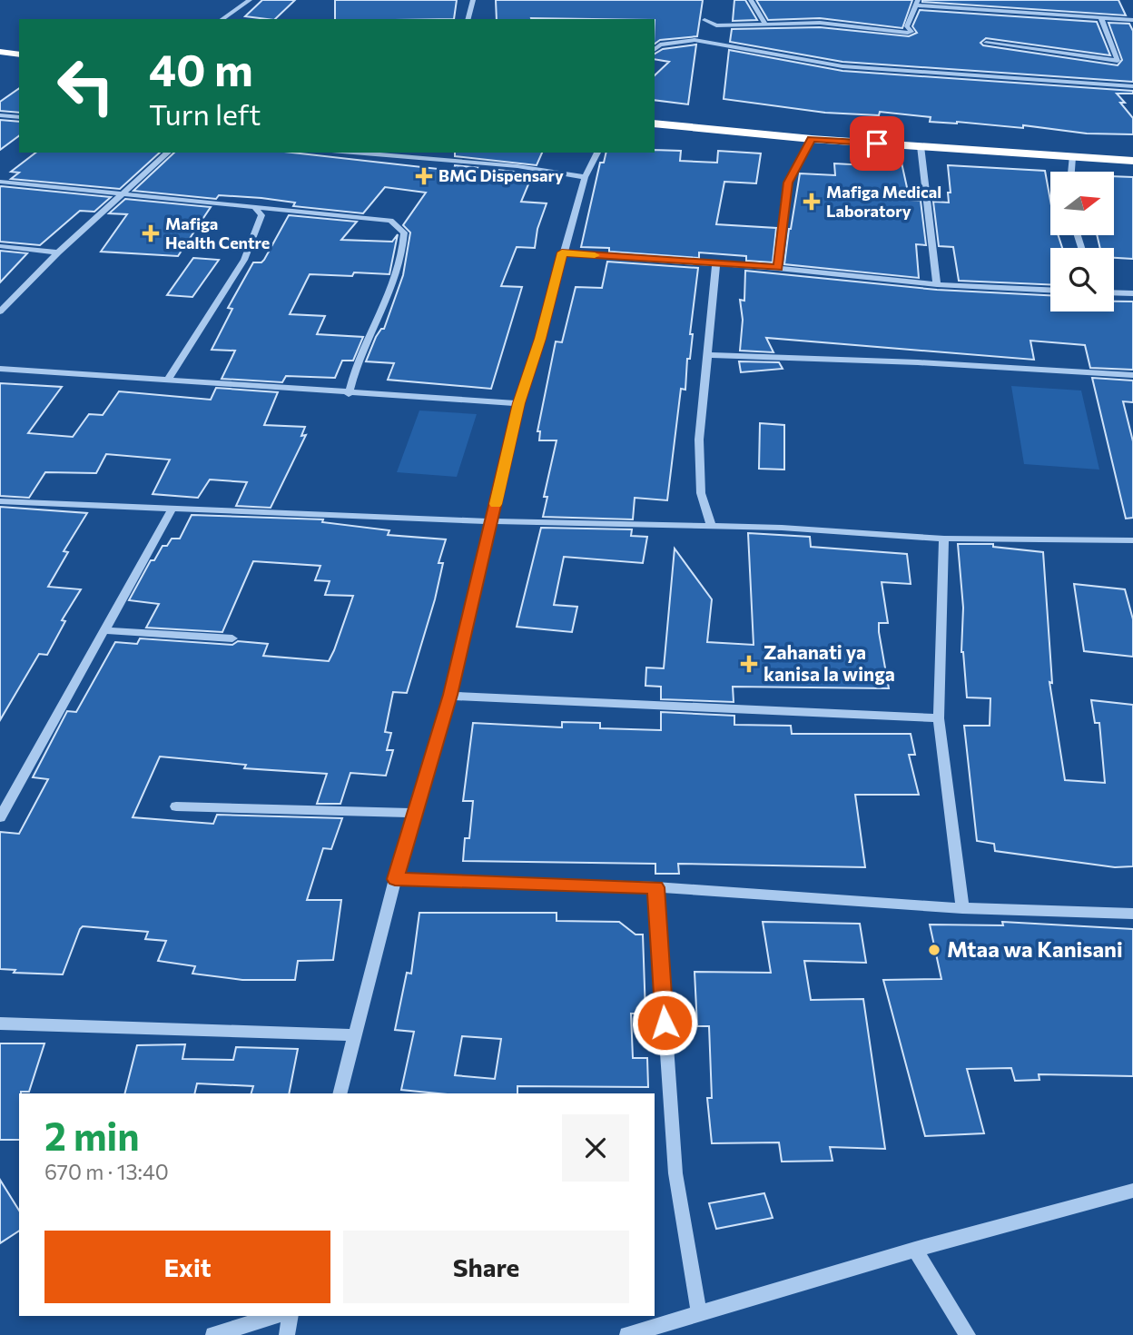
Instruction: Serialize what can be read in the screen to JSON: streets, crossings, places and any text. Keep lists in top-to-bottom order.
{
  "places": {
    "health": [
      "BMG Dispensary",
      "Mafiga Medical Laboratory",
      "Mafiga Health Centre",
      "Zahanati ya kanisa la winga"
    ],
    "other": ["Mtaa wa Kanisani"]
  },
  "north": "right",
  "page": {
    "turn": ["40 m", "Turn left"],
    "heading": ["2 min", "670 m · 13:40"],
    "buttons": ["Exit", "Share"]
  }
}
